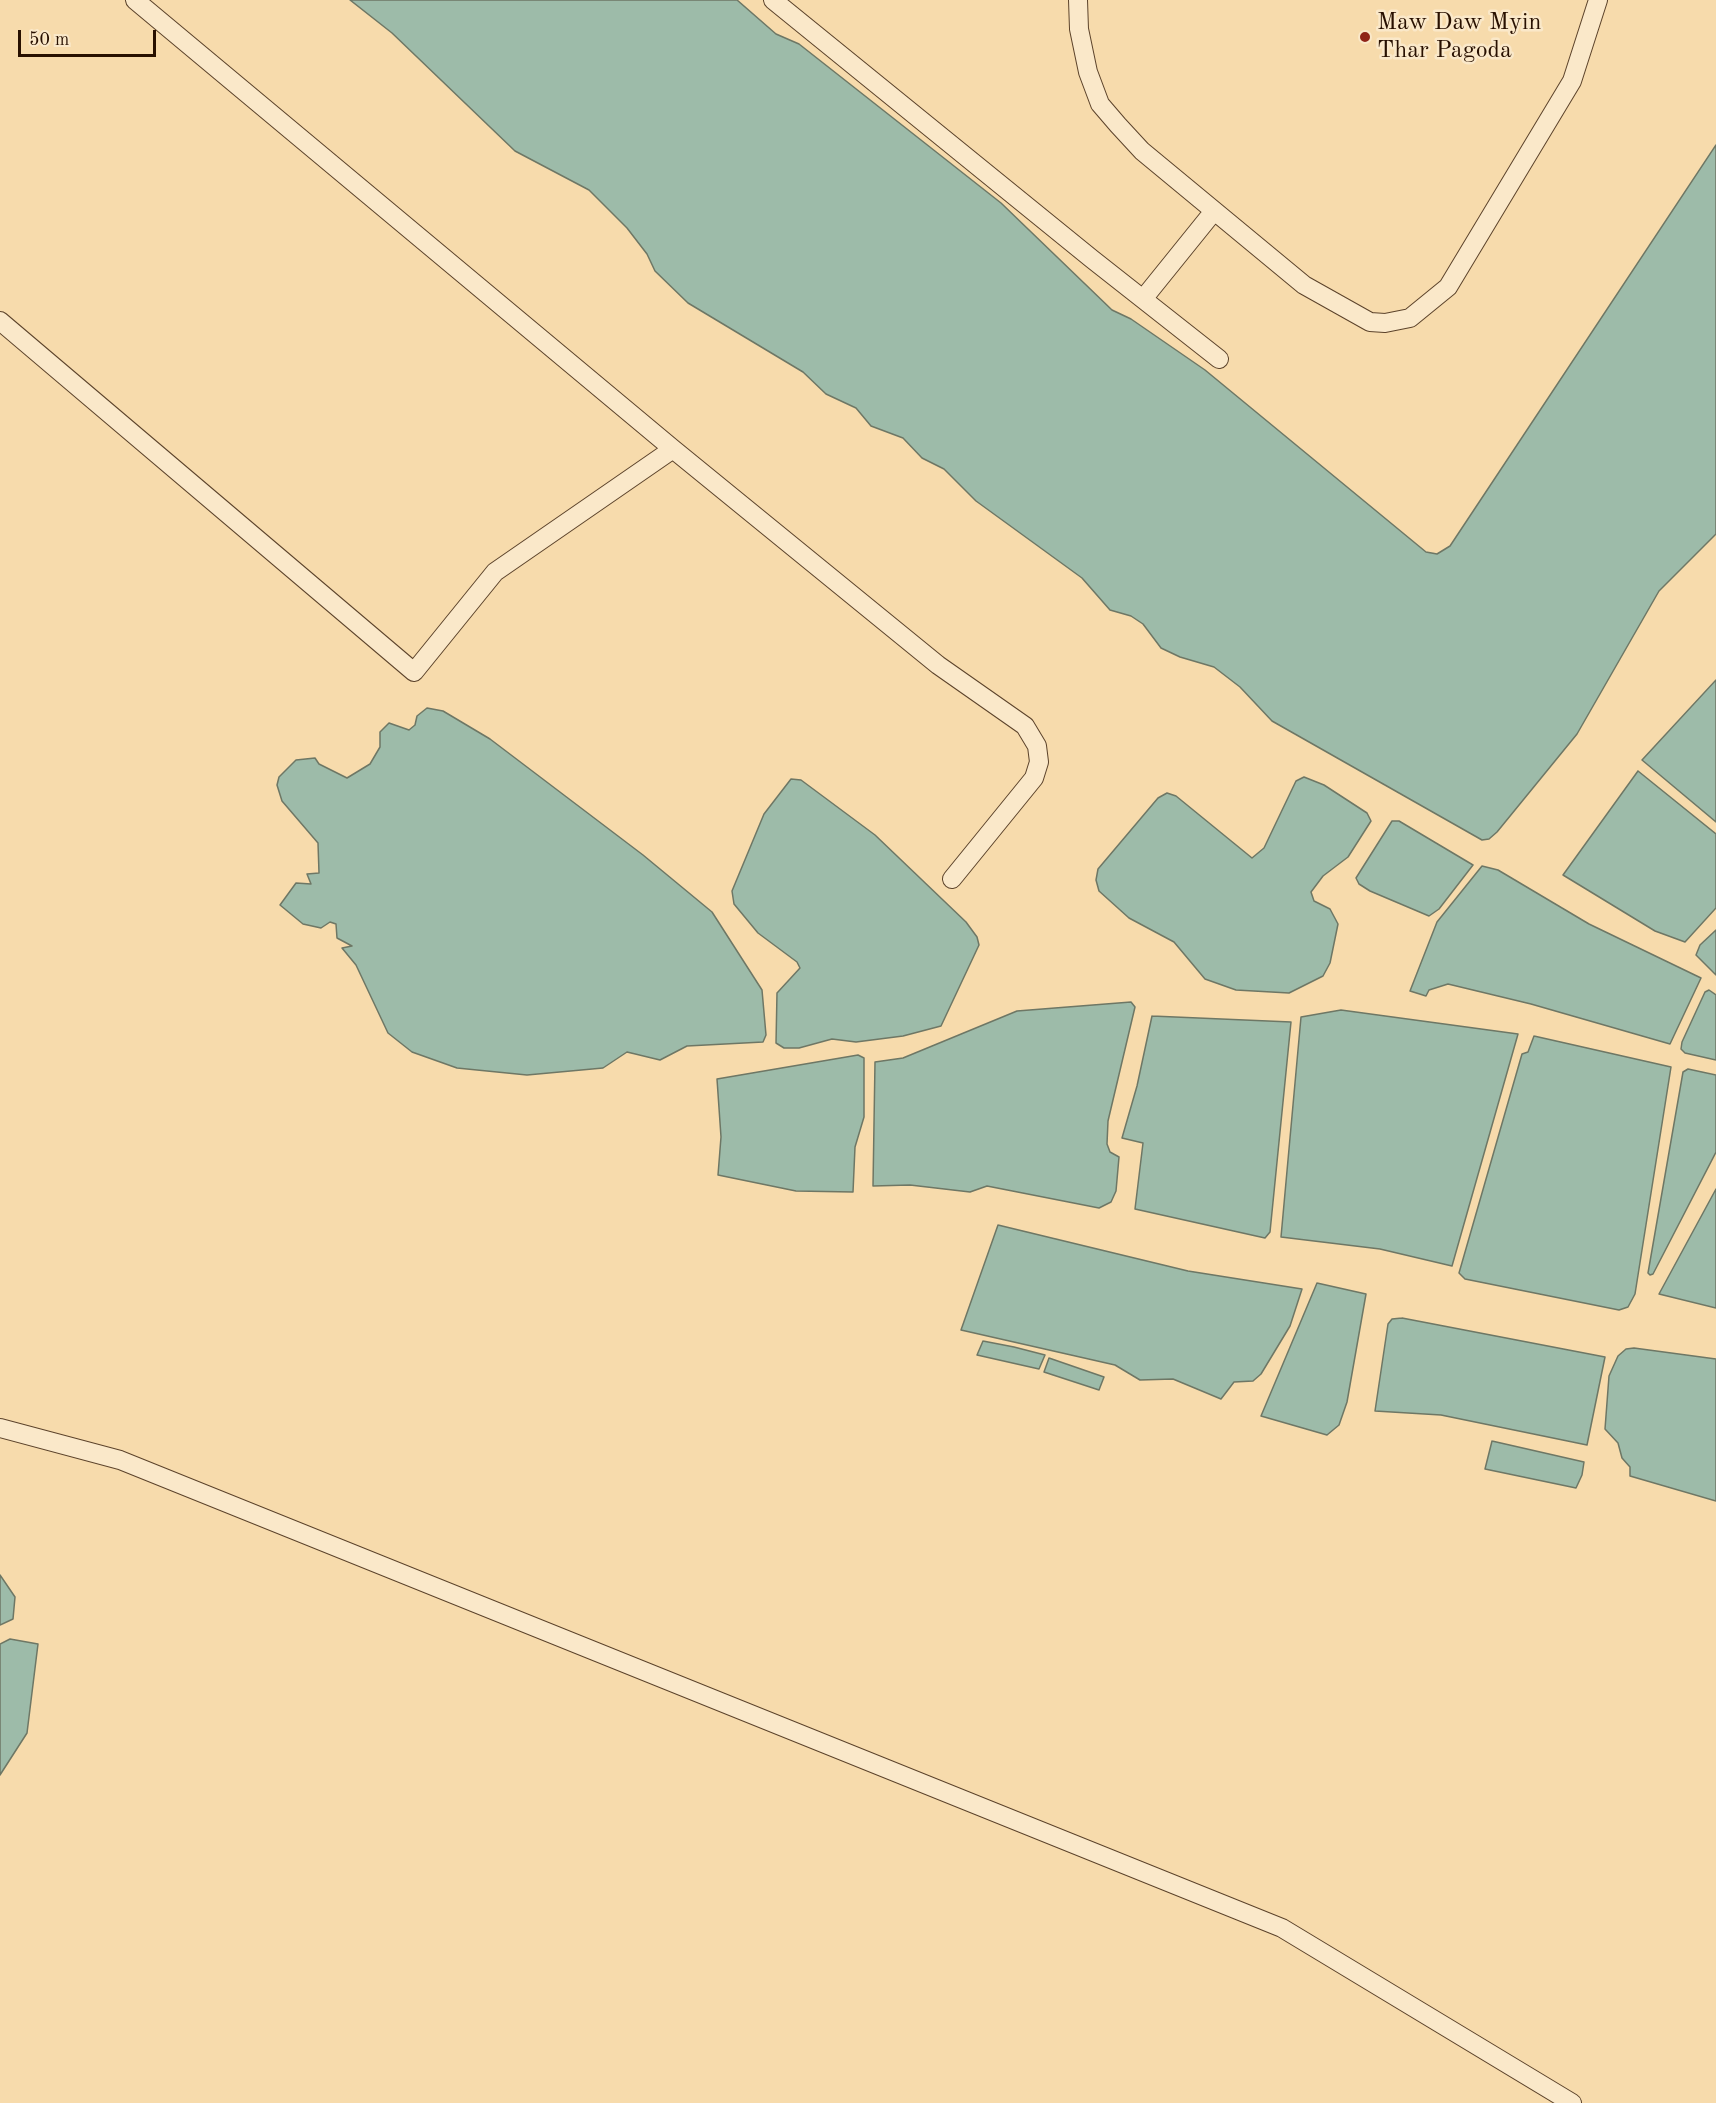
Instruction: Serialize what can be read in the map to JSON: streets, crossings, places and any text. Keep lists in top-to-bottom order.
{
  "places": ["Maw Daw Myin Thar Pagoda"],
  "scale_bar": "50 m"
}
